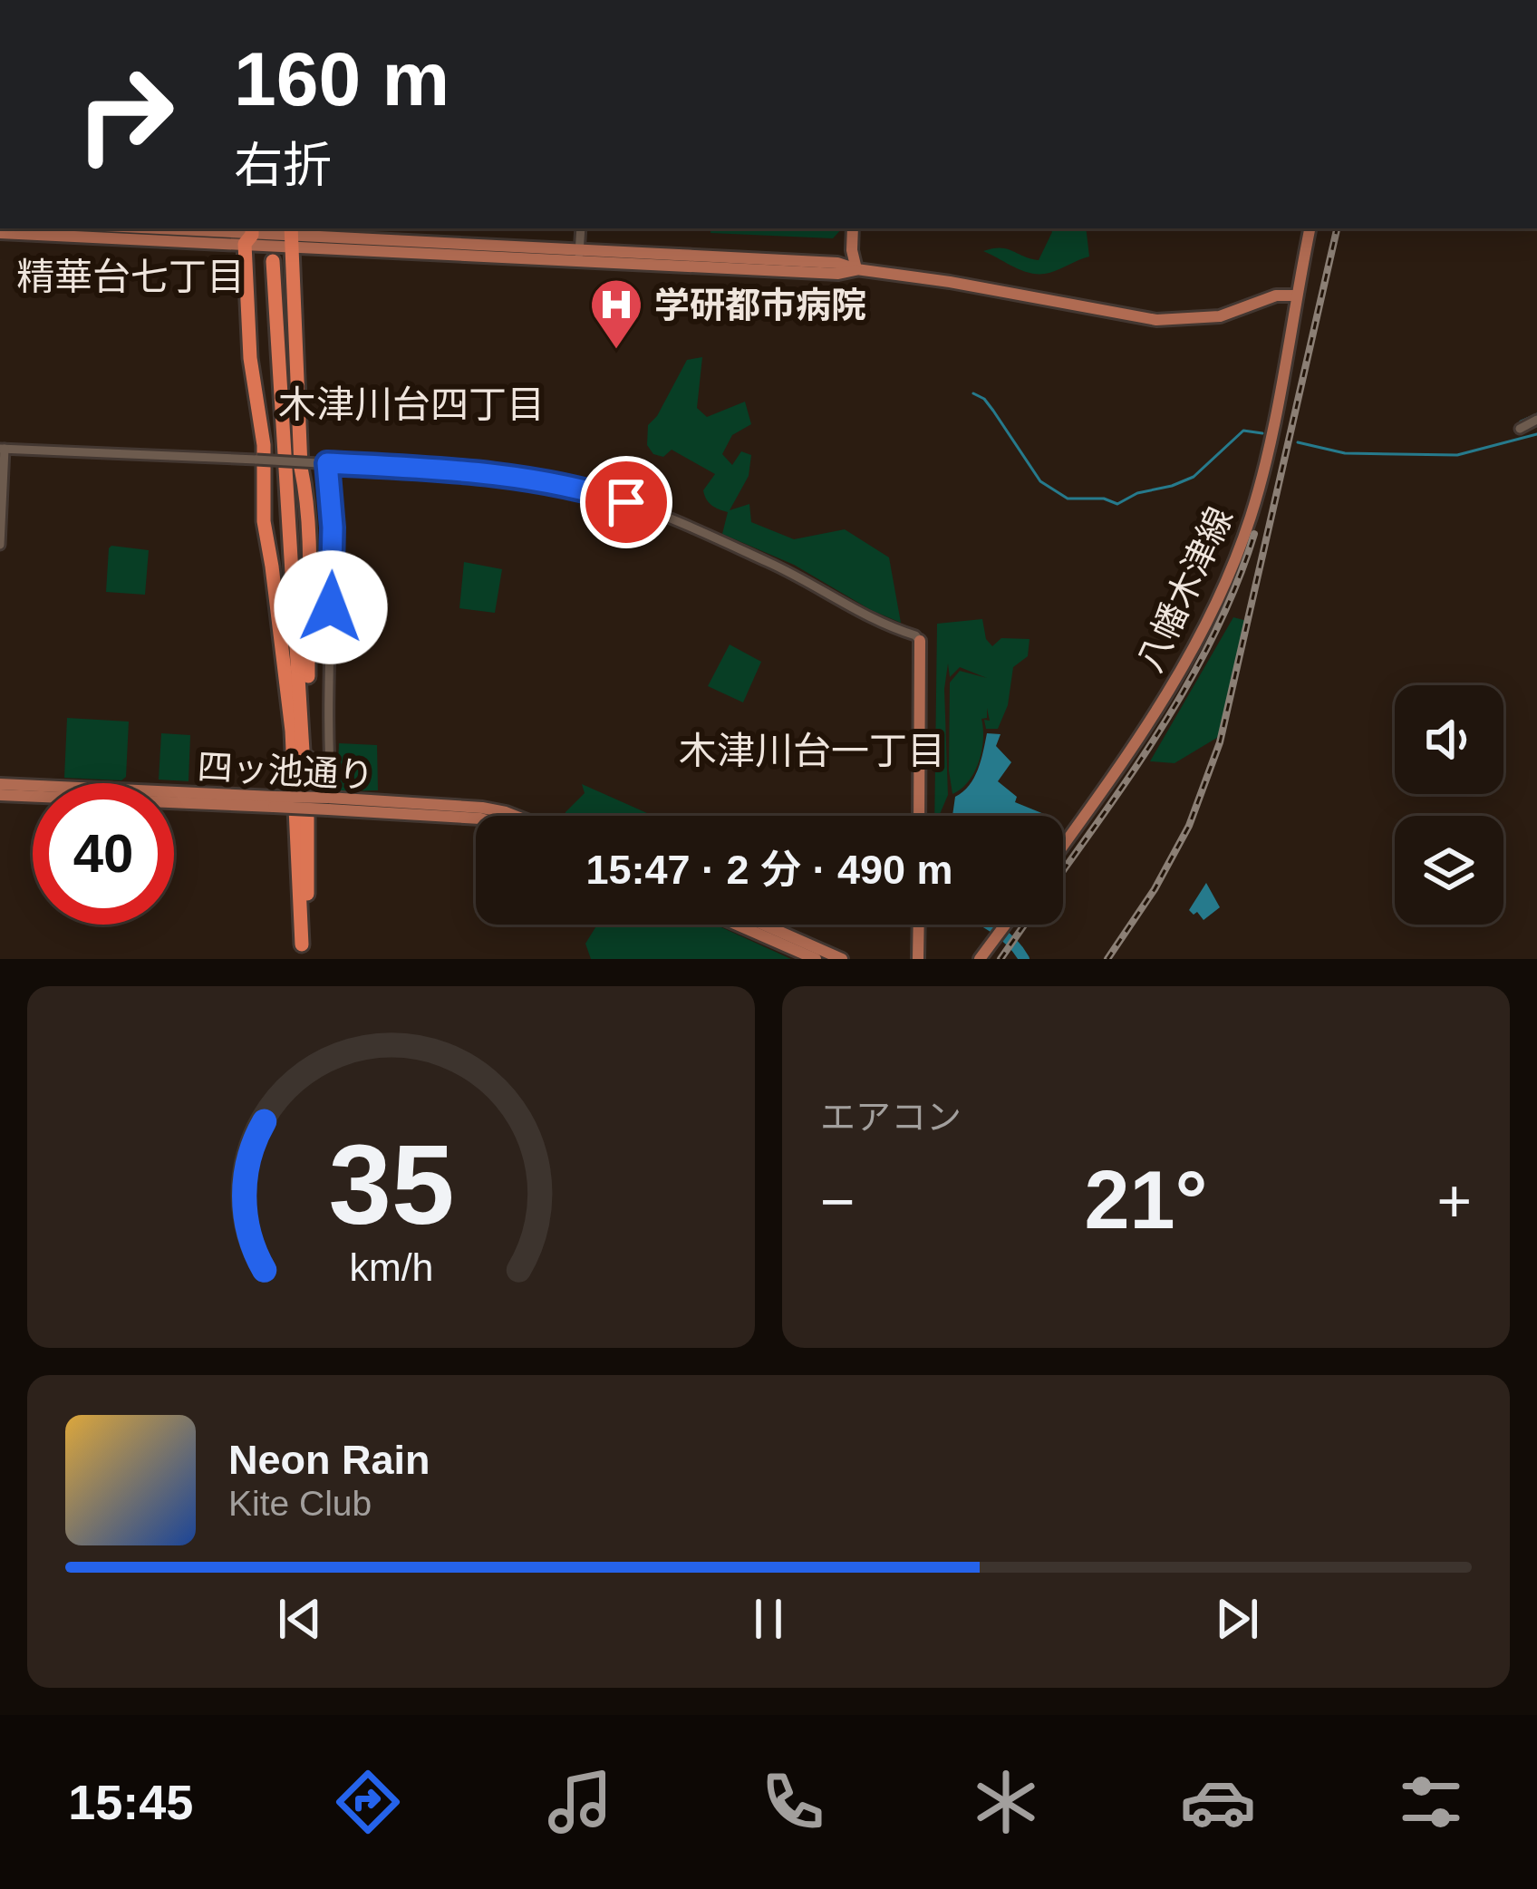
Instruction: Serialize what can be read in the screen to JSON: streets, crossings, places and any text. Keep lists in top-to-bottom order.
{
  "streets": {
    "main road": ["八幡木津線", "四ッ池通り"]
  },
  "districts": ["精華台七丁目", "木津川台四丁目", "木津川台一丁目"],
  "places": {
    "hospital": ["学研都市病院"]
  },
  "page": {
    "turn": ["160 m", "右折"],
    "limit": "40",
    "trip": "15:47 · 2 分 · 490 m",
    "tile": "エアコン",
    "heat": ["−", "21°", "+"],
    "song": ["Neon Rain", "Kite Club"],
    "tabs": "15:45",
    "gauge": ["35", "km/h"]
  }
}
